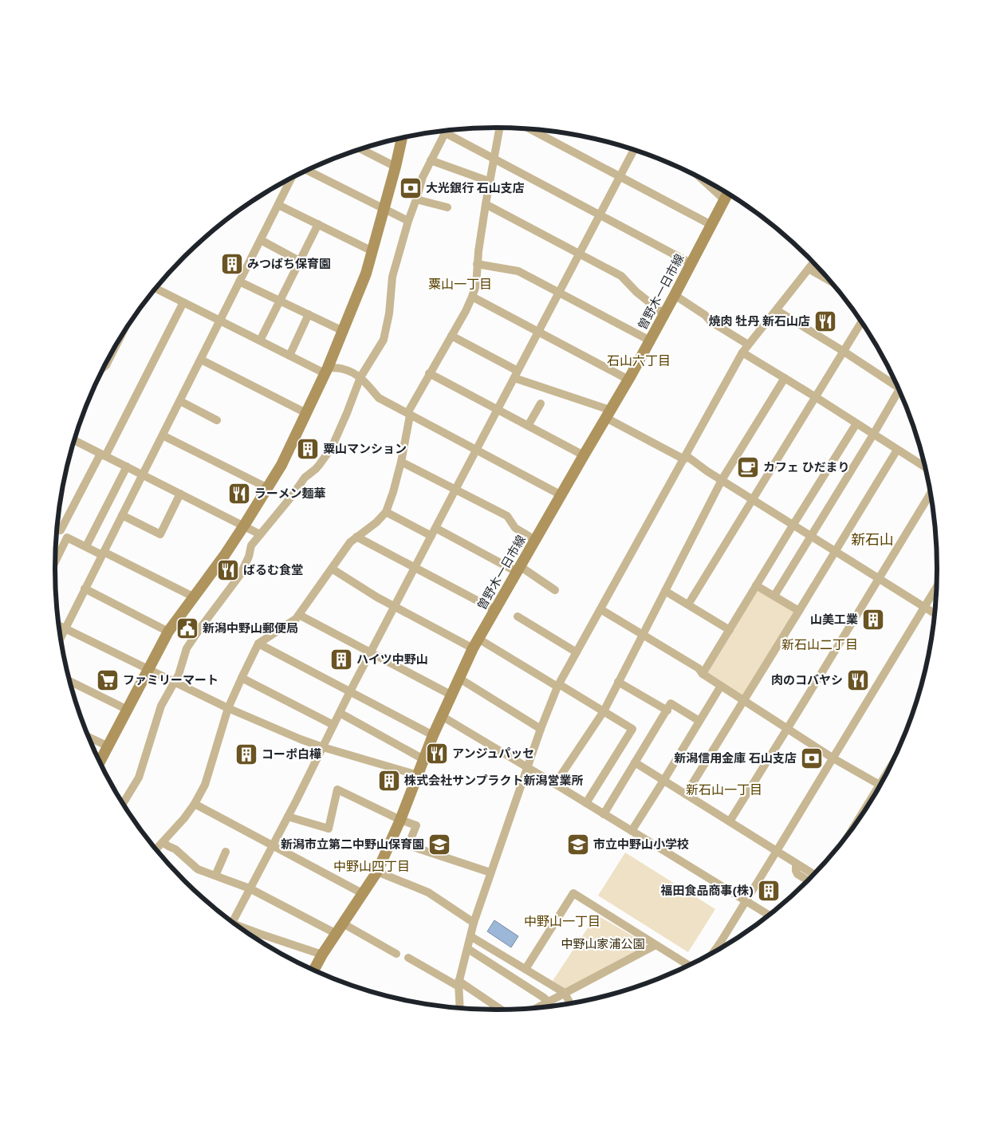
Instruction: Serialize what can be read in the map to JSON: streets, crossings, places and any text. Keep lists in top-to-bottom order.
{
  "streets": {
    "main road": ["曽野木一日市線"]
  },
  "districts": [
    "粟山一丁目",
    "石山六丁目",
    "新石山",
    "新石山二丁目",
    "新石山一丁目",
    "中野山四丁目",
    "中野山一丁目"
  ],
  "parks": ["中野山家浦公園"],
  "places": {
    "bank": ["大光銀行 石山支店", "新潟信用金庫 石山支店"],
    "building": [
      "みつばち保育園",
      "粟山マンション",
      "山美工業",
      "ハイツ中野山",
      "コーポ白樺",
      "株式会社サンプラクト新潟営業所",
      "福田食品商事(株)"
    ],
    "restaurant": [
      "焼肉 牡丹 新石山店",
      "ラーメン麺華",
      "ばるむ食堂",
      "肉のコバヤシ",
      "アンジュパッセ"
    ],
    "cafe": ["カフェ ひだまり"],
    "public building": ["新潟中野山郵便局"],
    "supermarket": ["ファミリーマート"],
    "school or university": ["新潟市立第二中野山保育園", "市立中野山小学校"]
  }
}
